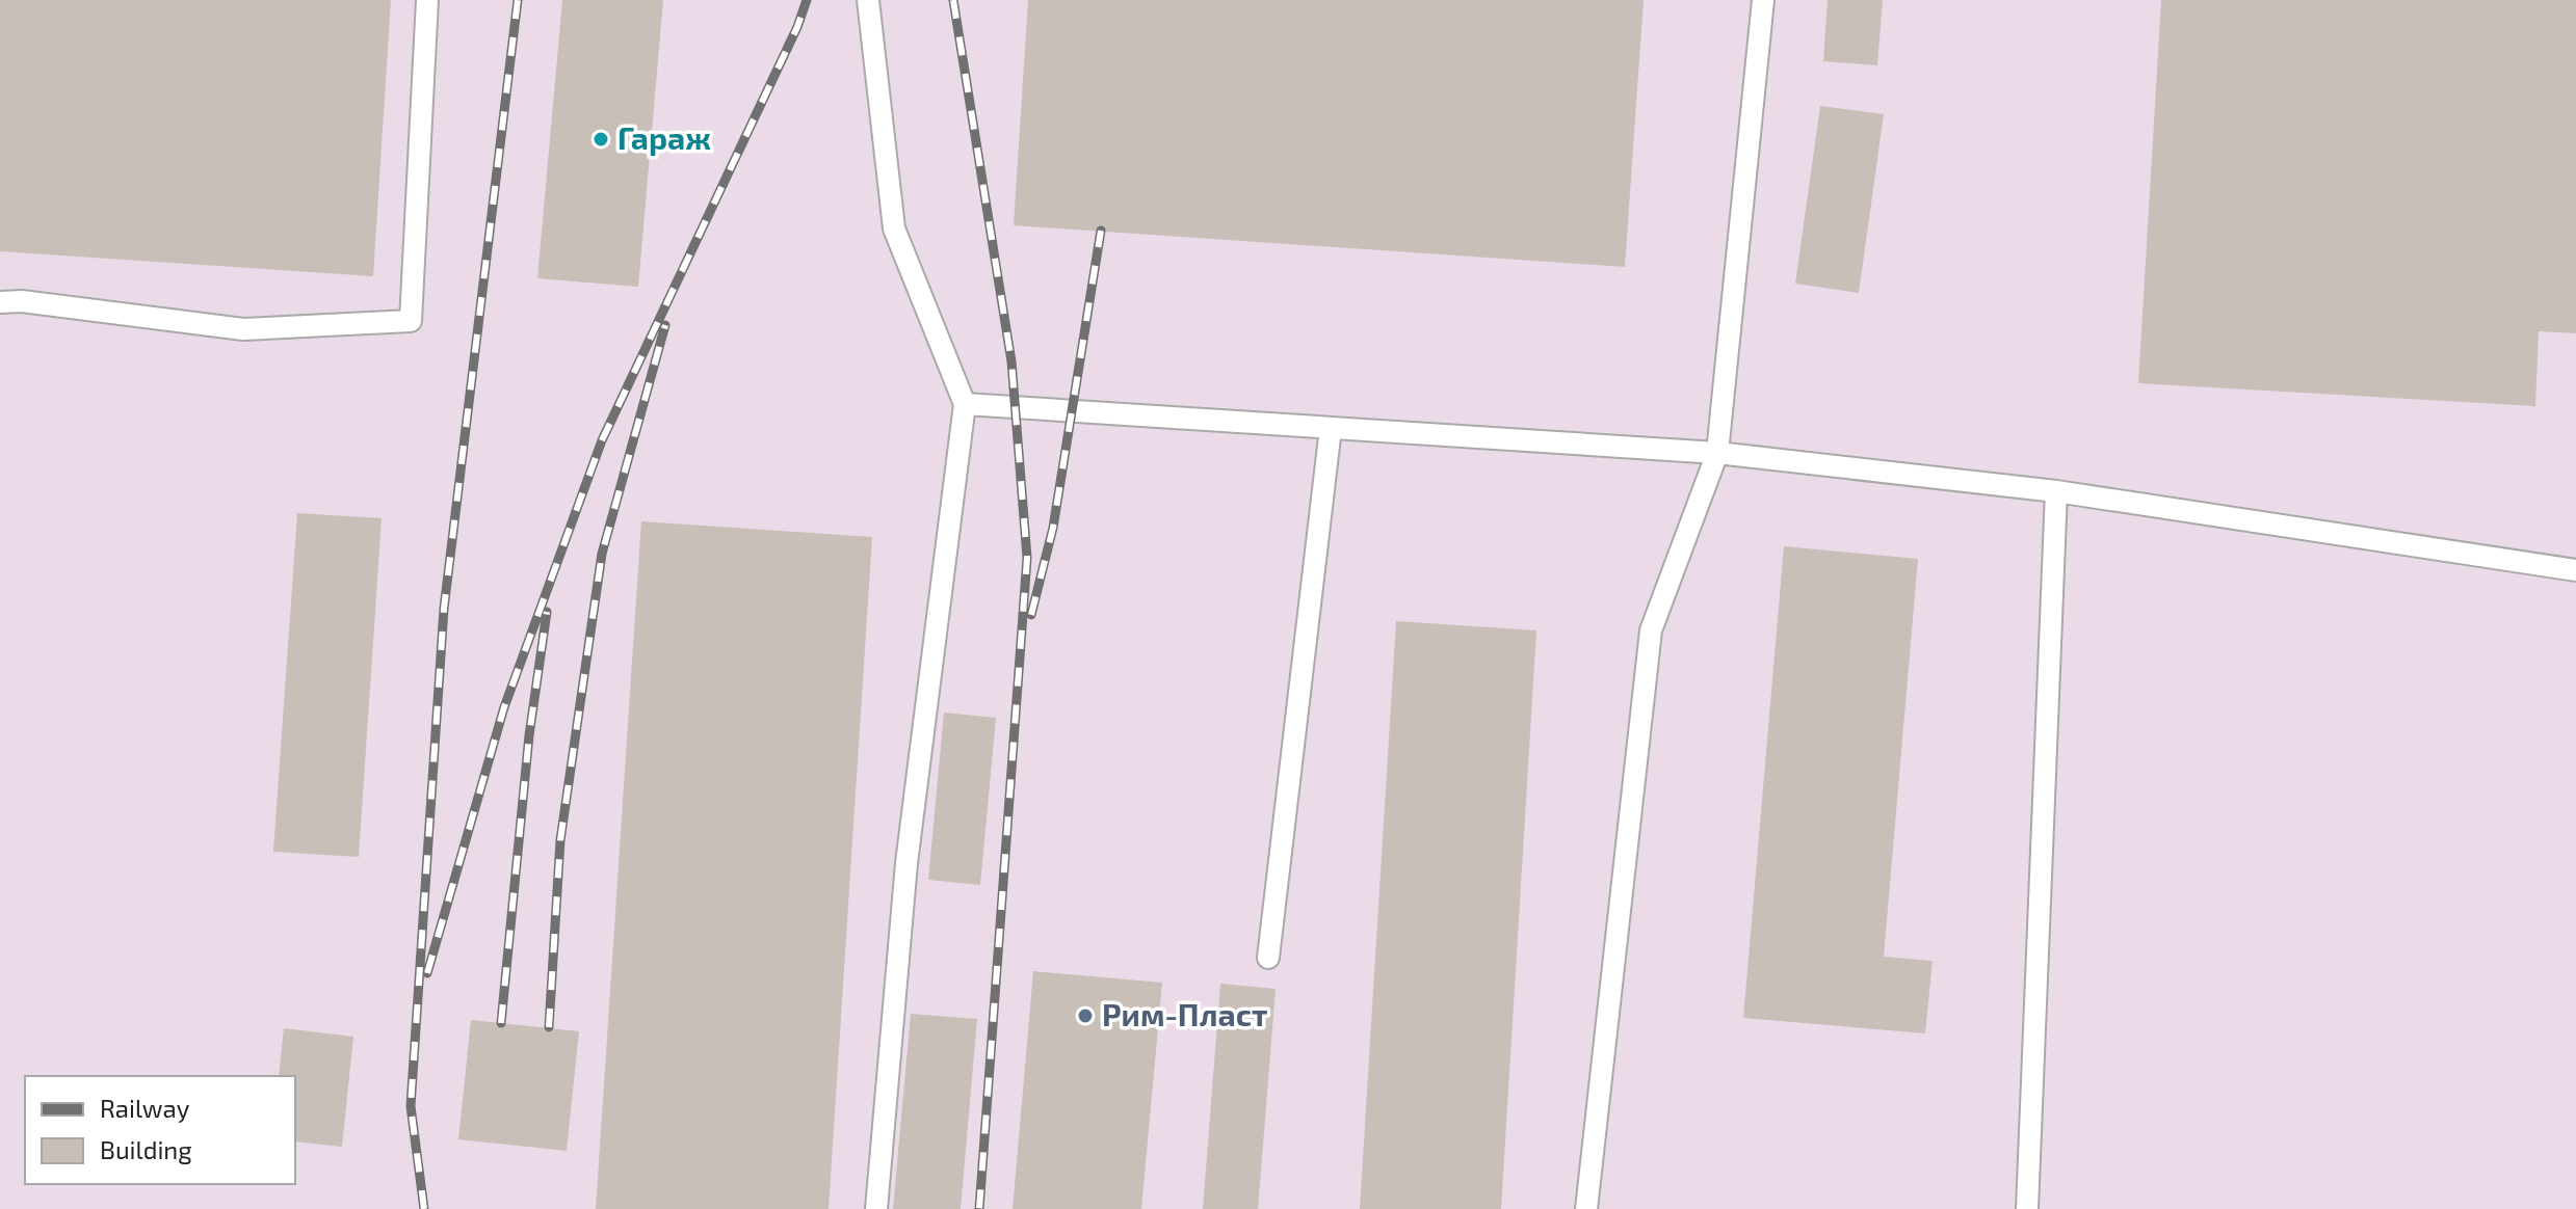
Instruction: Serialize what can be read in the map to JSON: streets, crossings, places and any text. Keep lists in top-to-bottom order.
{
  "places": ["Гараж", "Рим-Пласт"],
  "legend": ["Railway", "Building"]
}
